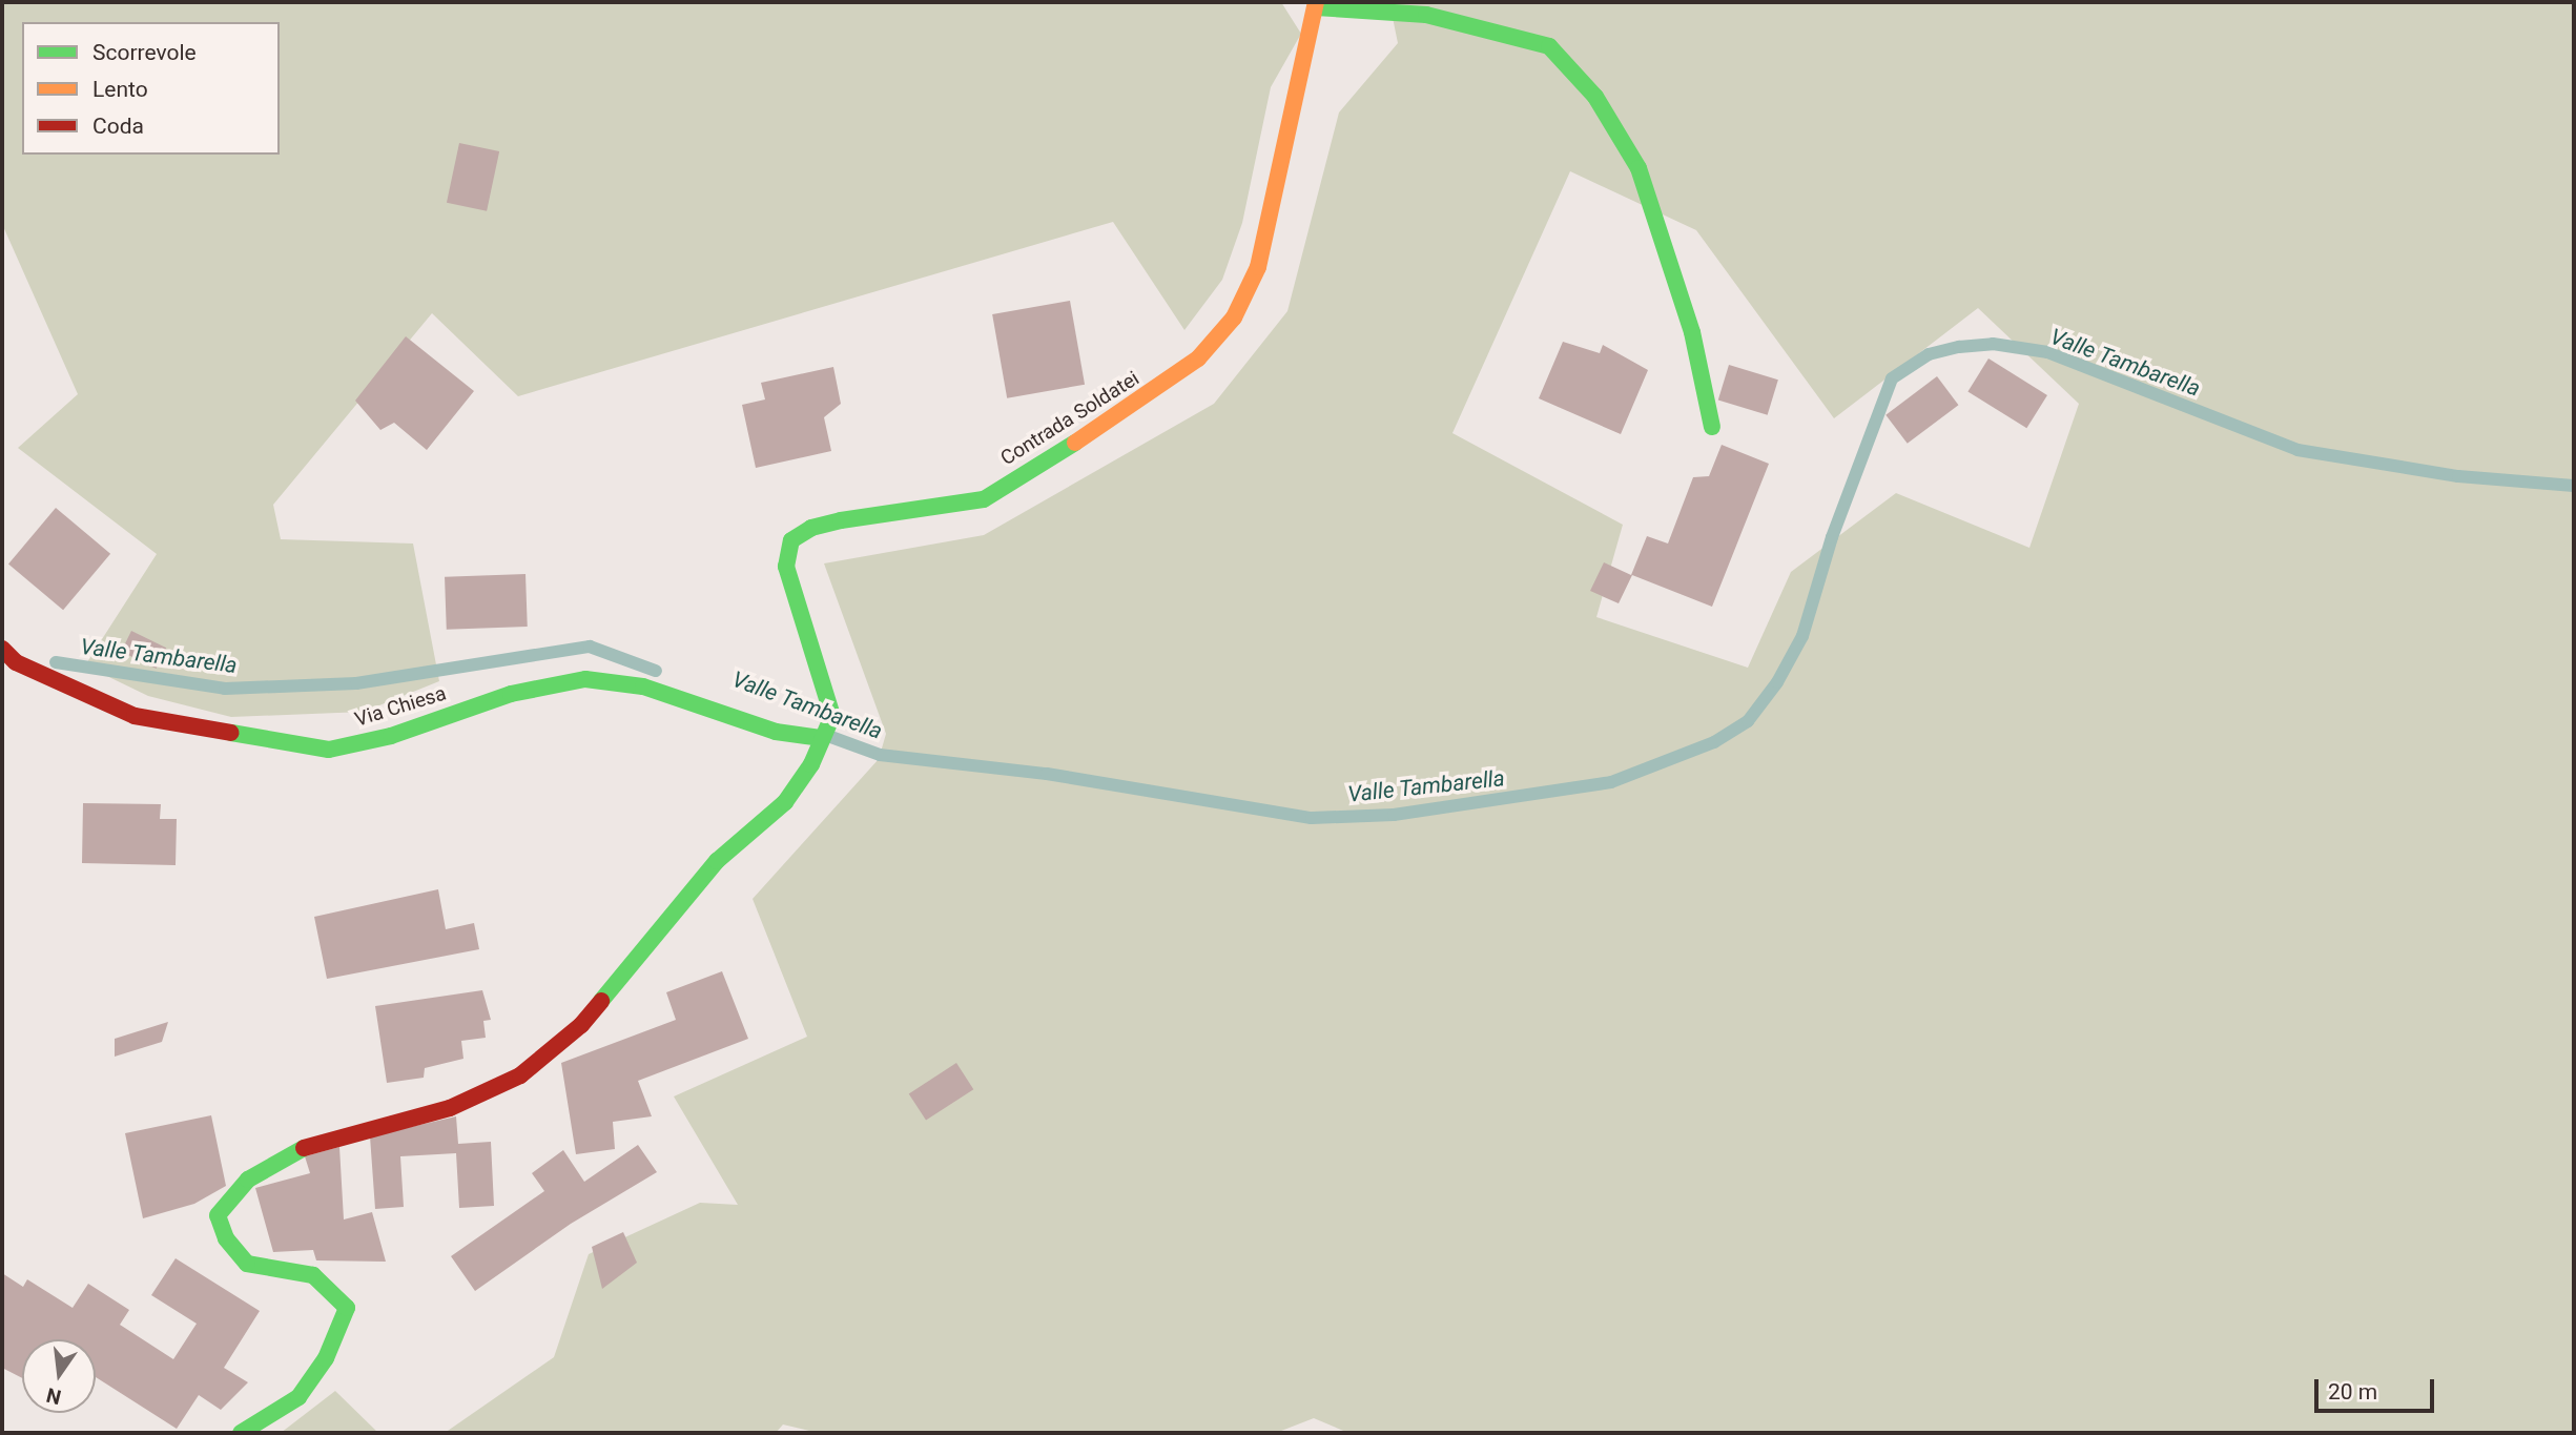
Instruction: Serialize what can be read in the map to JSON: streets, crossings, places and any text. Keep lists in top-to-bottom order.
{
  "streets": {
    "street": ["Contrada Soldatei", "Via Chiesa"]
  },
  "crossings": [
    ["Contrada Soldatei", "Via Chiesa"]
  ],
  "water": ["Valle Tambarella"],
  "legend": ["Scorrevole", "Lento", "Coda"],
  "scale_bar": "20 m",
  "north": "bottom"
}
